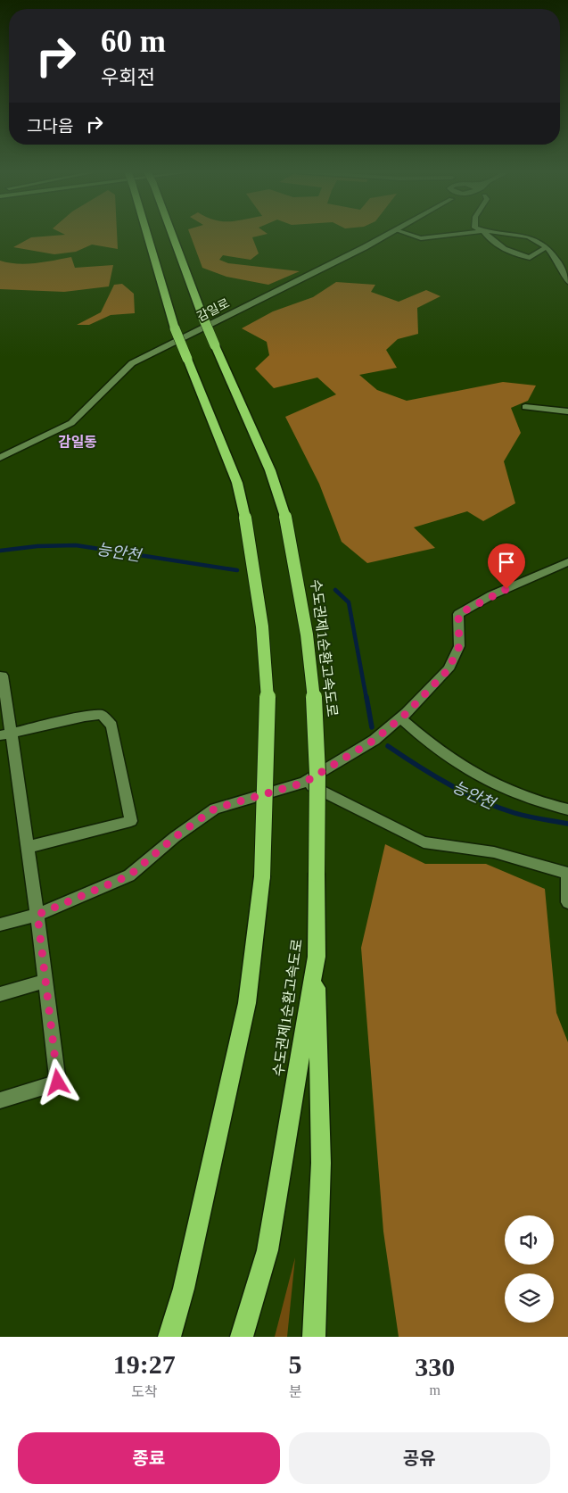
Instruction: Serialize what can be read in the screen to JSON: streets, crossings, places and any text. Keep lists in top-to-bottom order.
{
  "streets": {
    "highway": ["수도권제1순환고속도로"],
    "street": ["감일로"]
  },
  "districts": ["감일동"],
  "water": ["능안천"],
  "page": {
    "turn": ["60 m", "우회전"],
    "then": "그다음",
    "eta": [
      "19:27",
      "도착",
      "5",
      "분",
      "330",
      "m"
    ],
    "buttons": ["종료", "공유"]
  }
}
